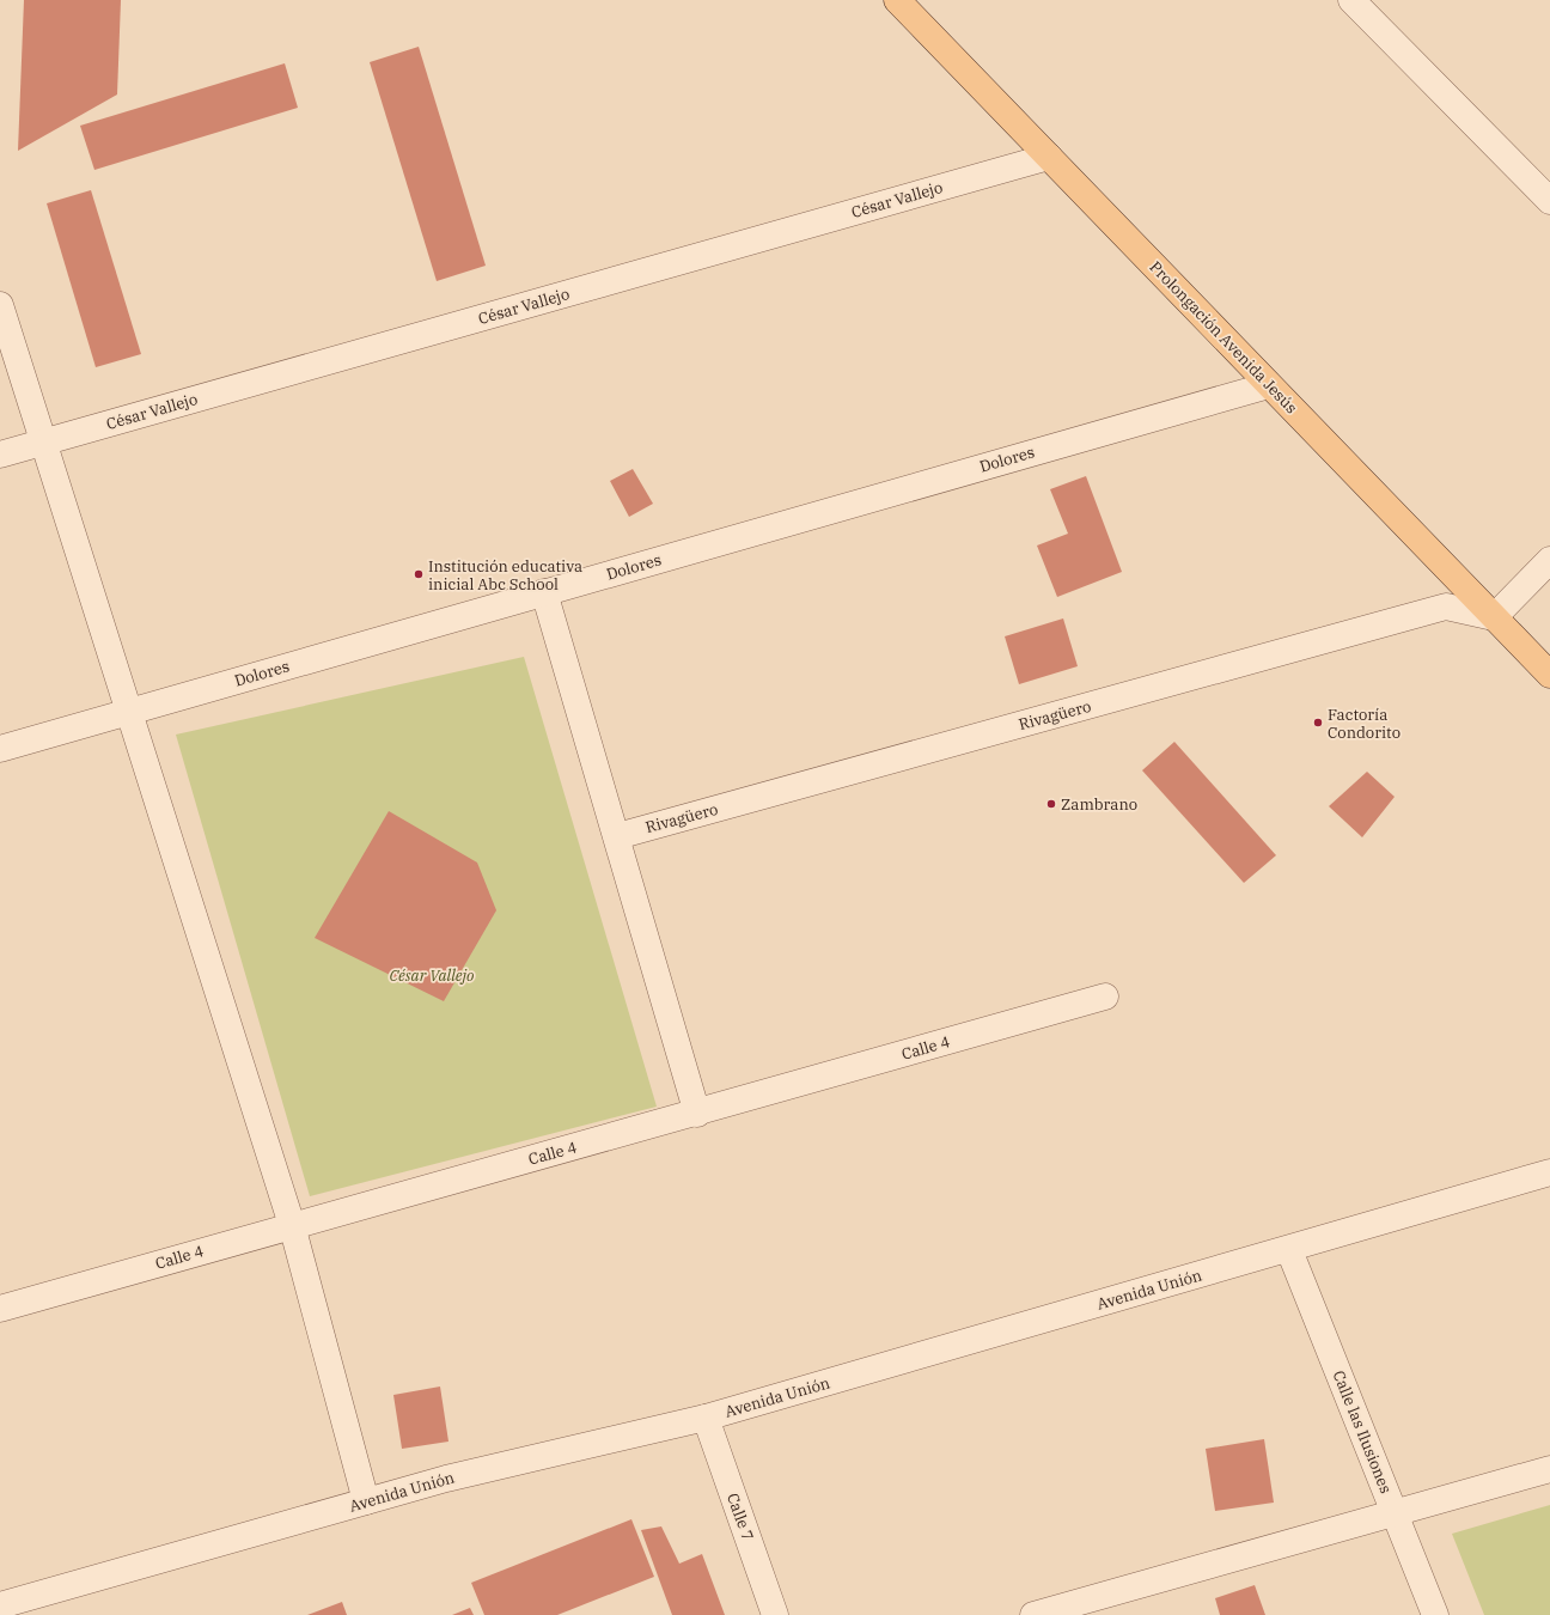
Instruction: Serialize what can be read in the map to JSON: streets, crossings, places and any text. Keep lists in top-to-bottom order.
{
  "streets": {
    "main road": ["Prolongación Avenida Jesús"],
    "street": [
      "César Vallejo",
      "Dolores",
      "Rivagüero",
      "Calle 4",
      "Avenida Unión",
      "Calle las Ilusiones",
      "Calle 7"
    ]
  },
  "crossings": [
    ["César Vallejo", "Prolongación Avenida Jesús"],
    ["Prolongación Avenida Jesús", "Dolores"],
    ["Prolongación Avenida Jesús", "Rivagüero"],
    ["Avenida Unión", "Calle las Ilusiones"],
    ["Avenida Unión", "Calle 7"]
  ],
  "parks": ["César Vallejo"],
  "places": ["Institución educativa inicial Abc School", "Factoría Condorito", "Zambrano"]
}
